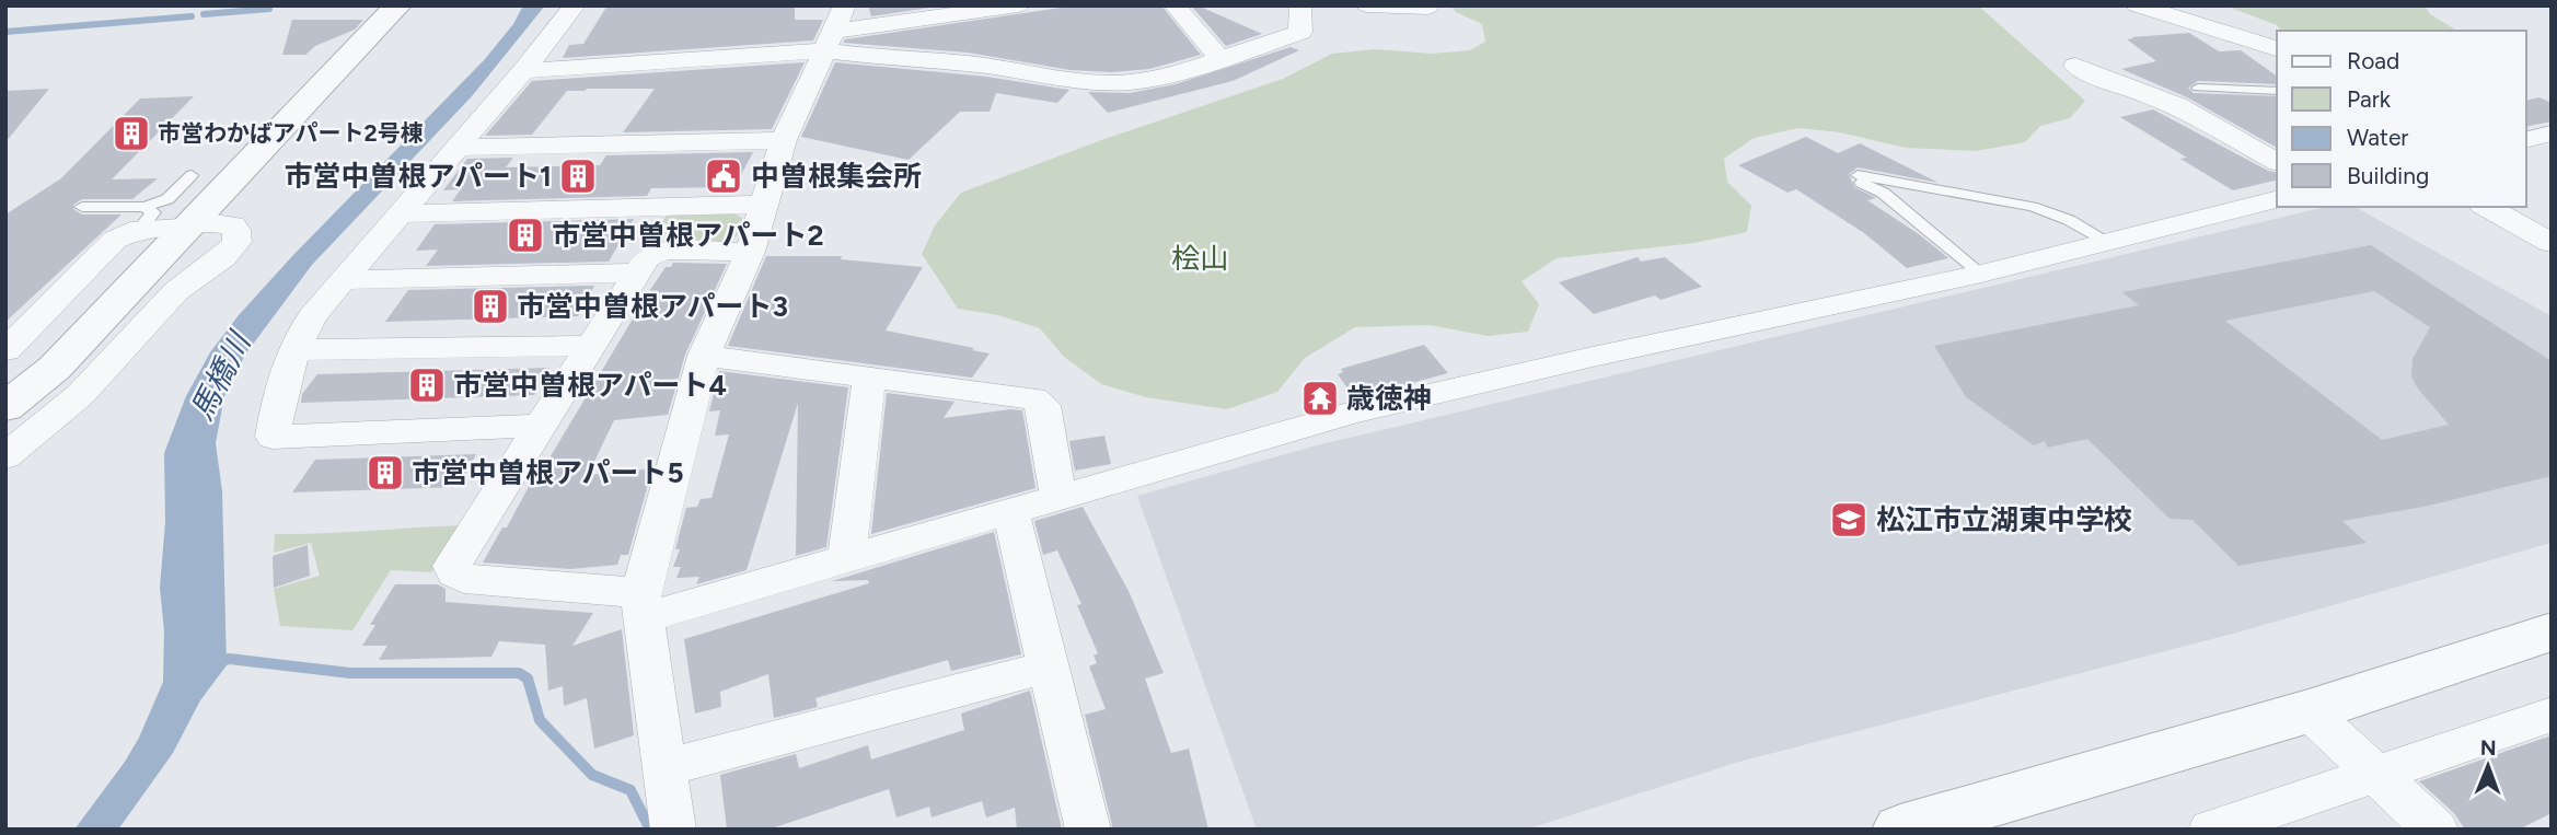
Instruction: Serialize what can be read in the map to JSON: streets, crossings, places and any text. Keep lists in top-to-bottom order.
{
  "water": ["馬橋川"],
  "parks": ["桧山"],
  "places": {
    "building": [
      "市営わかばアパート2号棟",
      "市営中曽根アパート1",
      "市営中曽根アパート2",
      "市営中曽根アパート3",
      "市営中曽根アパート4",
      "市営中曽根アパート5"
    ],
    "public building": ["中曽根集会所"],
    "temple": ["歳徳神"],
    "school or university": ["松江市立湖東中学校"]
  },
  "legend": [
    "Road",
    "Park",
    "Water",
    "Building"
  ],
  "north": "top"
}
